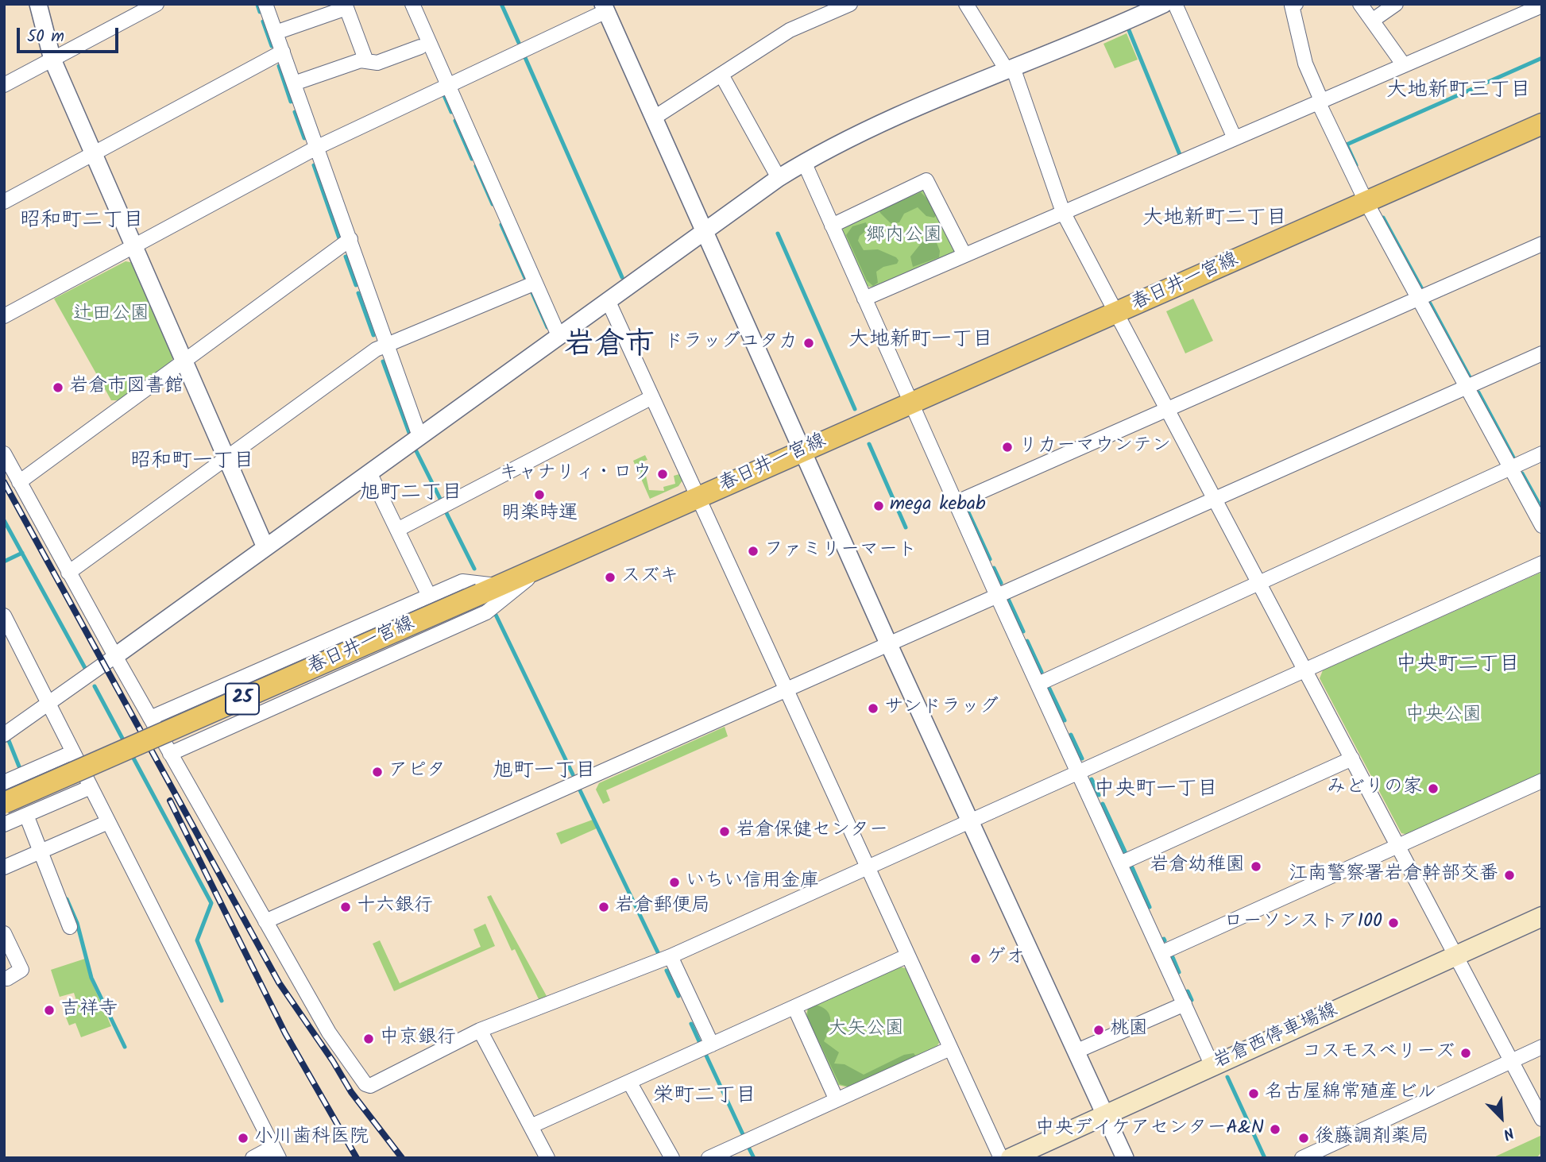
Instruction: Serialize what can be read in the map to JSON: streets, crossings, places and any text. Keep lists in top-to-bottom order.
{
  "streets": {
    "main road": ["春日井一宮線", "25", "岩倉西停車場線"]
  },
  "districts": [
    "大地新町三丁目",
    "大地新町二丁目",
    "昭和町二丁目",
    "大地新町一丁目",
    "岩倉市",
    "昭和町一丁目",
    "旭町二丁目",
    "中央町二丁目",
    "旭町一丁目",
    "中央町一丁目",
    "栄町二丁目"
  ],
  "parks": [
    "郷内公園",
    "辻田公園",
    "中央公園",
    "大矢公園"
  ],
  "places": [
    "ドラッグユタカ",
    "岩倉市図書館",
    "リカーマウンテン",
    "キャナリィ・ロウ",
    "明楽時運",
    "mega kebab",
    "ファミリーマート",
    "スズキ",
    "サンドラッグ",
    "アピタ",
    "みどりの家",
    "岩倉保健センター",
    "岩倉幼稚園",
    "江南警察署岩倉幹部交番",
    "いちい信用金庫",
    "十六銀行",
    "岩倉郵便局",
    "ローソンストア100",
    "ゲオ",
    "吉祥寺",
    "桃園",
    "中京銀行",
    "コスモスベリーズ",
    "名古屋綿常殖産ビル",
    "中央デイケアセンターA&N",
    "小川歯科医院",
    "後藤調剤薬局"
  ],
  "scale_bar": "50 m",
  "north": "bottom right"
}
